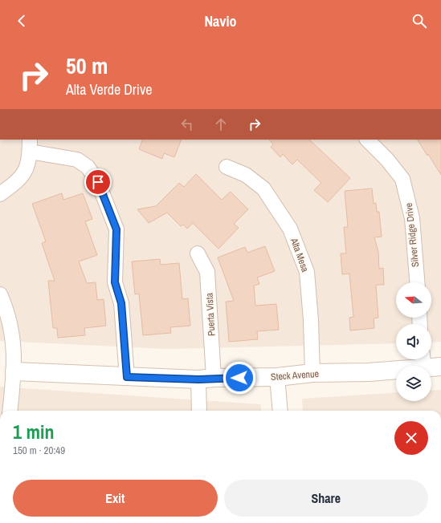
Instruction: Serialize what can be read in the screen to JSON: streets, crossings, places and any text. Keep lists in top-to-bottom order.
{
  "streets": {
    "street": [
      "Silver Ridge Drive",
      "Alta Mesa",
      "Puerta Vista",
      "Steck Avenue"
    ]
  },
  "crossings": [
    ["Alta Mesa", "Steck Avenue"],
    ["Puerta Vista", "Steck Avenue"]
  ],
  "north": "left",
  "page": {
    "header": "Navio",
    "turn": ["50 m", "Alta Verde Drive"],
    "heading": ["1 min", "150 m · 20:49"],
    "buttons": ["Exit", "Share"]
  }
}
